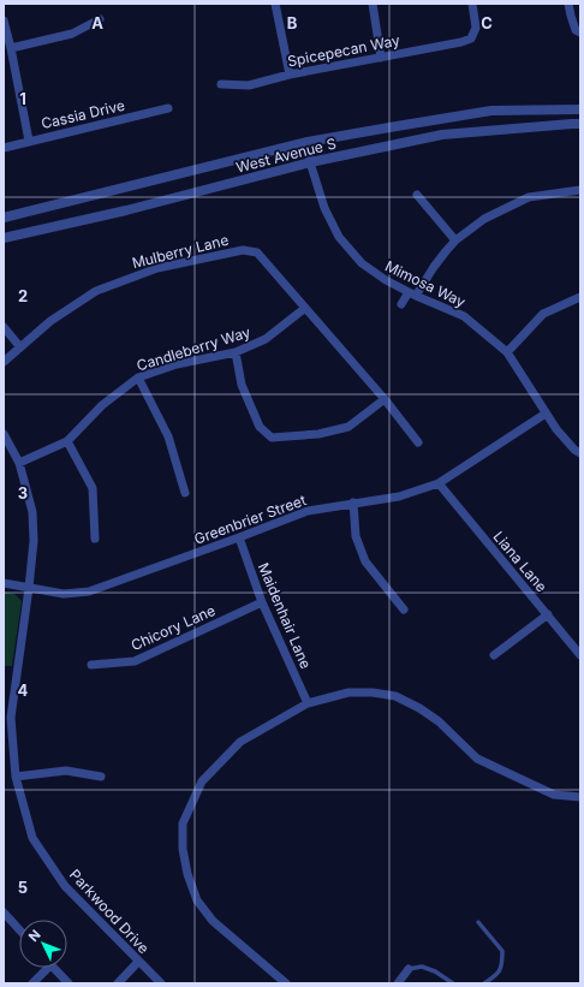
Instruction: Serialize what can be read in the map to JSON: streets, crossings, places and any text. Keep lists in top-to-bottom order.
{
  "streets": {
    "street": [
      "Spicepecan Way",
      "Cassia Drive",
      "West Avenue S",
      "Mulberry Lane",
      "Mimosa Way",
      "Candleberry Way",
      "Greenbrier Street",
      "Liana Lane",
      "Maidenhair Lane",
      "Chicory Lane",
      "Parkwood Drive"
    ]
  },
  "crossings": [
    ["West Avenue S", "Mimosa Way"],
    ["Mulberry Lane", "Candleberry Way"],
    ["Mimosa Way", "Greenbrier Street"],
    ["Candleberry Way", "Parkwood Drive"],
    ["Greenbrier Street", "Liana Lane"],
    ["Greenbrier Street", "Maidenhair Lane"],
    ["Greenbrier Street", "Parkwood Drive"],
    ["Maidenhair Lane", "Chicory Lane"]
  ],
  "north": "top left",
  "grid": {
    "columns": ["A", "B", "C"],
    "rows": [
      "1",
      "2",
      "3",
      "4",
      "5"
    ]
  }
}
